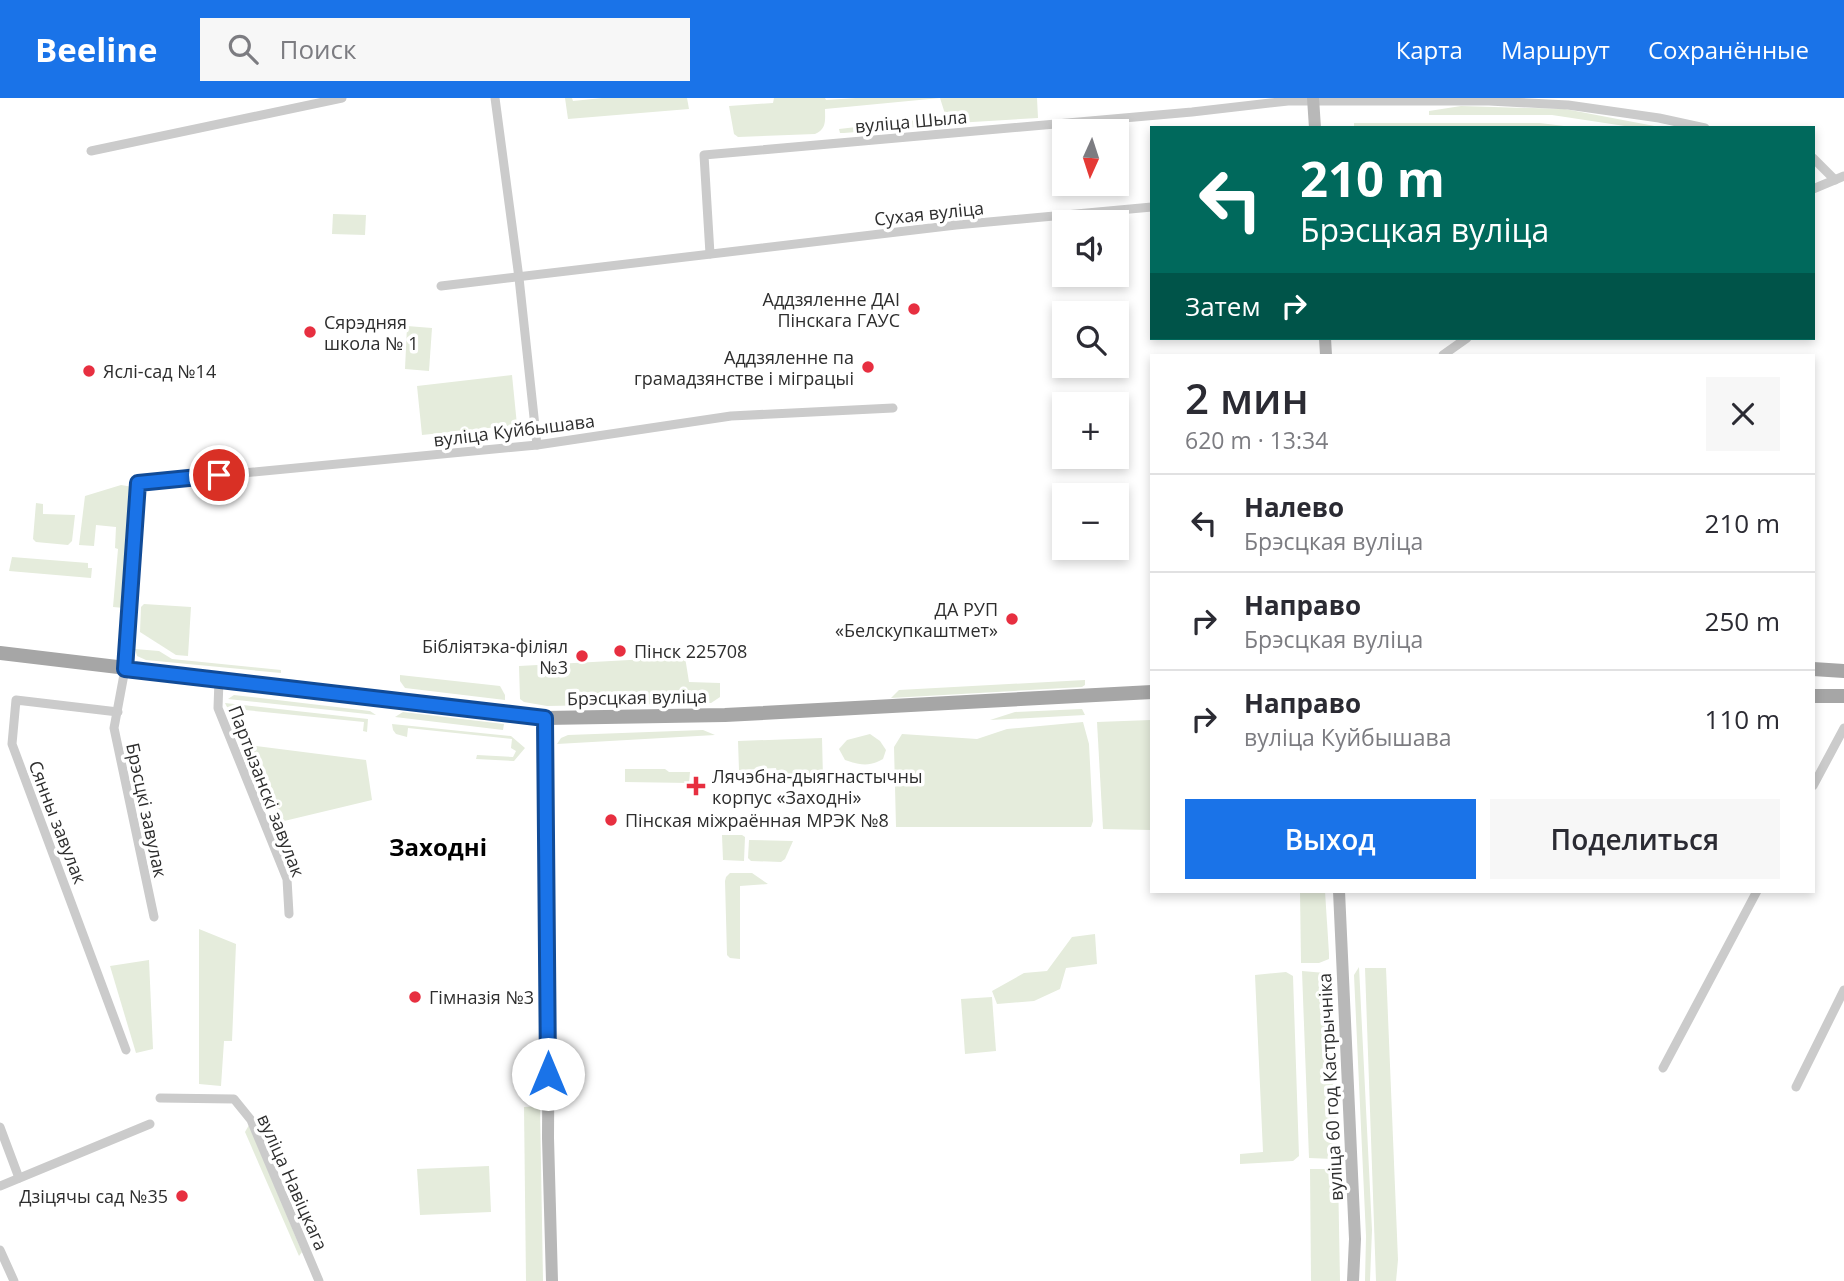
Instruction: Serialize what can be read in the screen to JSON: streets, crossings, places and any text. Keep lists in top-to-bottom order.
{
  "streets": {
    "main road": ["Брэсцкая вуліца"],
    "street": [
      "вуліца Шыла",
      "Сухая вуліца",
      "вуліца Куйбышава",
      "Партызанскі завулак",
      "Брэсцкі завулак",
      "Сянны завулак",
      "вуліца 60 год Кастрычніка",
      "вуліца Навіцкага"
    ]
  },
  "crossings": [
    ["вуліца Шыла", "Сухая вуліца"],
    ["вуліца Куйбышава", "Брэсцкая вуліца"],
    ["вуліца Куйбышава", "Брэсцкі завулак"],
    ["Брэсцкая вуліца", "Партызанскі завулак"],
    ["Брэсцкая вуліца", "Брэсцкі завулак"],
    ["Брэсцкі завулак", "Сянны завулак"]
  ],
  "districts": ["Заходні"],
  "places": {
    "other": [
      "Аддзяленне ДАІ Пінскага ГАУС",
      "Сярэдняя школа № 1",
      "Аддзяленне па грамадзянстве і міграцыі",
      "Яслі-сад №14",
      "ДА РУП «Белскупкаштмет»",
      "Пінск 225708",
      "Бібліятэка-філіял №3",
      "Пінская міжраённая МРЭК №8",
      "Гімназія №3",
      "Дзіцячы сад №35"
    ],
    "health": ["Лячэбна-дыягнастычны корпус «Заходні»"]
  },
  "north": "bottom",
  "page": {
    "header": "Beeline",
    "search": "Поиск",
    "nav": ["Карта", "Маршрут", "Сохранённые"],
    "map_buttons": ["+", "−"],
    "turn": ["210 m", "Брэсцкая вуліца"],
    "then": "Затем",
    "heading": ["2 мин", "620 m · 13:34"],
    "list": [
      {
        "name": "Налево",
        "note": "Брэсцкая вуліца",
        "value": "210 m"
      },
      {
        "name": "Направо",
        "note": "Брэсцкая вуліца",
        "value": "250 m"
      },
      {
        "name": "Направо",
        "note": "вуліца Куйбышава",
        "value": "110 m"
      }
    ],
    "buttons": ["Выход", "Поделиться"]
  }
}
